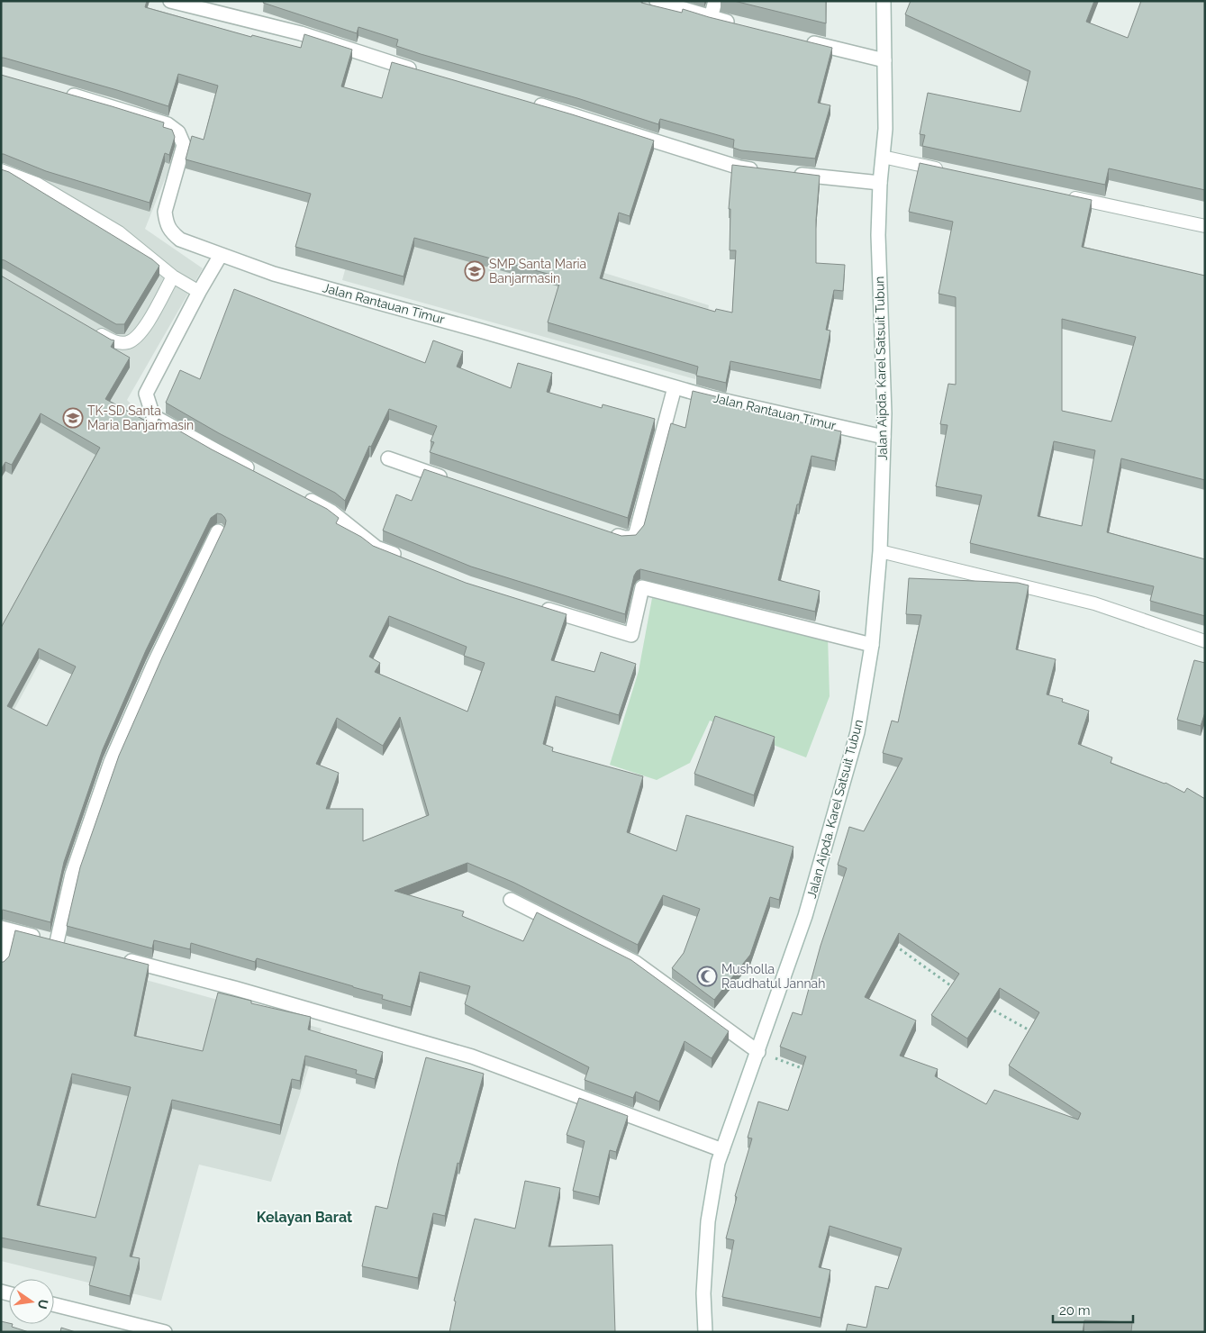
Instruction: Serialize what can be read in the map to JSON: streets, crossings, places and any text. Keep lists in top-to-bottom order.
{
  "streets": {
    "street": ["Jalan Rantauan Timur", "Jalan Aipda. Karel Satsuit Tubun"]
  },
  "crossings": [
    ["Jalan Rantauan Timur", "Jalan Aipda. Karel Satsuit Tubun"]
  ],
  "districts": ["Kelayan Barat"],
  "places": {
    "school or university": ["SMP Santa Maria Banjarmasin", "TK-SD Santa Maria Banjarmasin"],
    "mosque": ["Musholla Raudhatul Jannah"]
  },
  "scale_bar": "20 m",
  "north": "right"
}
